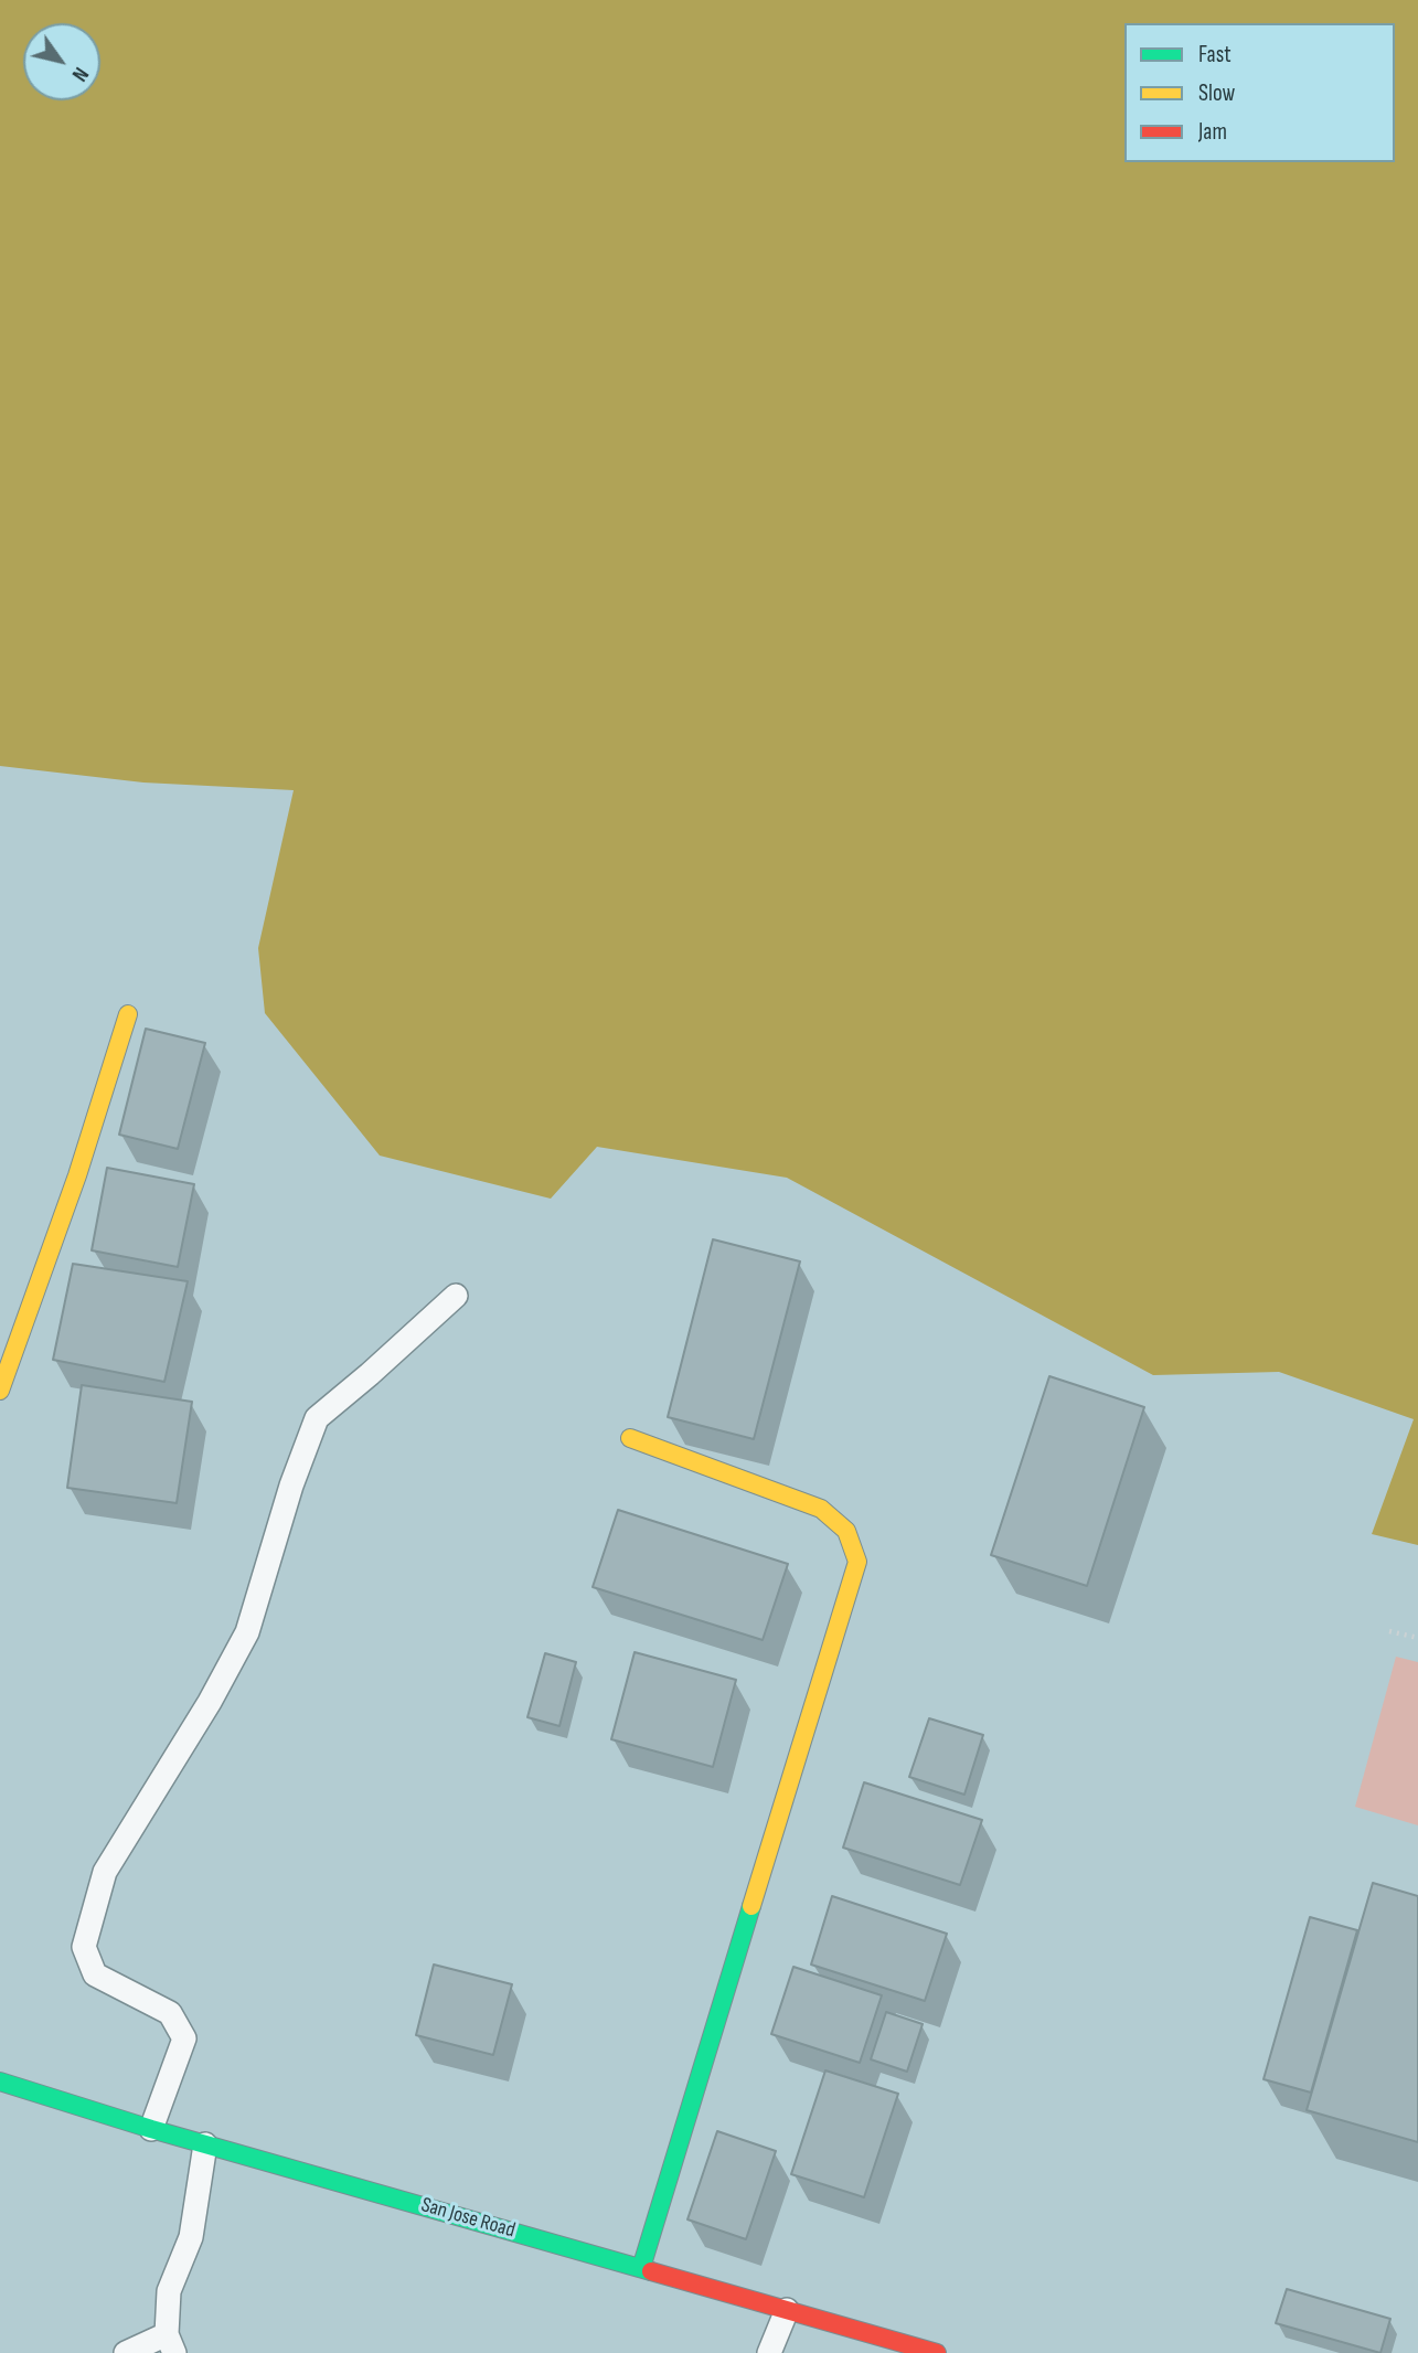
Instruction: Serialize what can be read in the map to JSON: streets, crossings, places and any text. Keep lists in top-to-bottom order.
{
  "streets": {
    "street": ["San Jose Road"]
  },
  "legend": ["Fast", "Slow", "Jam"],
  "north": "bottom right"
}
